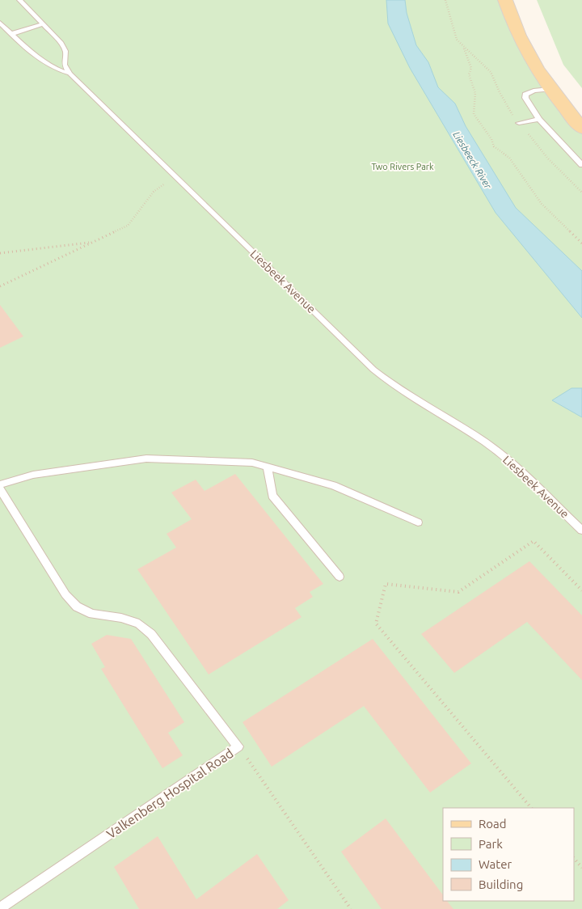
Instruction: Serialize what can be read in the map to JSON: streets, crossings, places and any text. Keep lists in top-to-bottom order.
{
  "streets": {
    "lane": ["Liesbeek Avenue", "Valkenberg Hospital Road"]
  },
  "water": ["Liesbeeck River"],
  "parks": ["Two Rivers Park"],
  "legend": [
    "Road",
    "Park",
    "Water",
    "Building"
  ]
}
